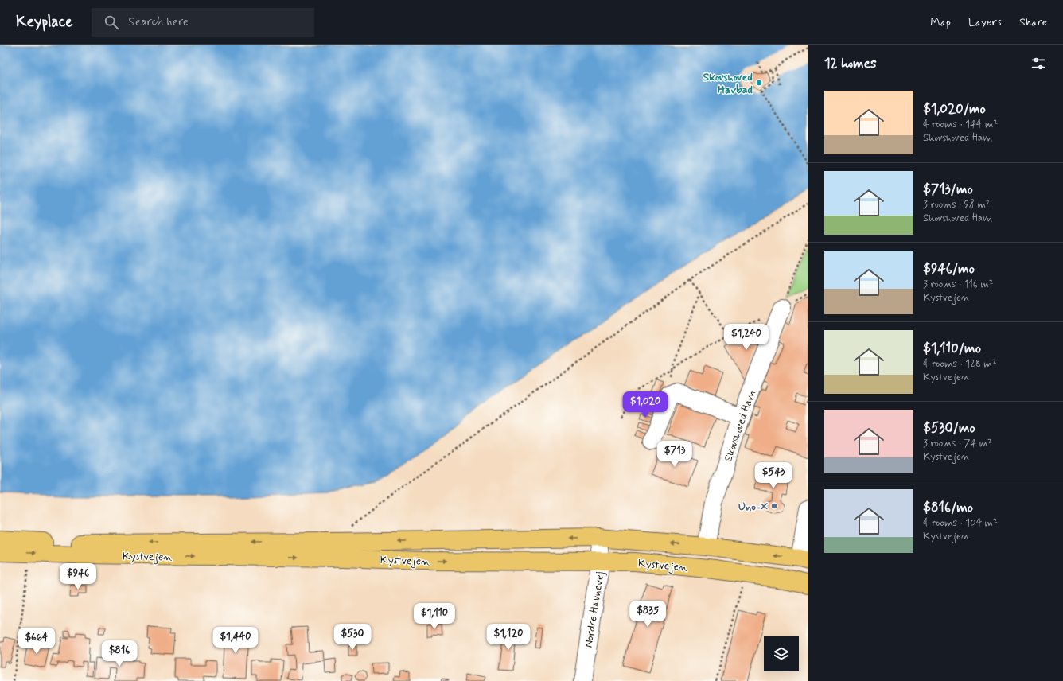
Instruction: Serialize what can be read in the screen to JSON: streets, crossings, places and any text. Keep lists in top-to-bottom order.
{
  "streets": {
    "main road": ["Kystvejen"],
    "street": ["Skovshoved Havn", "Nordre Havnevej"]
  },
  "crossings": [
    ["Skovshoved Havn", "Kystvejen"],
    ["Kystvejen", "Nordre Havnevej"]
  ],
  "places": ["Skovshoved Havbad", "Uno-X"],
  "page": {
    "header": "Keyplace",
    "search": "Search here",
    "nav": ["Map", "Layers", "Share"],
    "heading": "12 homes",
    "list": [
      {
        "name": "$1,020/mo",
        "note": "4 rooms · 144 m² · Skovshoved Havn"
      },
      {
        "name": "$713/mo",
        "note": "3 rooms · 98 m² · Skovshoved Havn"
      },
      {
        "name": "$946/mo",
        "note": "3 rooms · 116 m² · Kystvejen"
      },
      {
        "name": "$1,110/mo",
        "note": "4 rooms · 128 m² · Kystvejen"
      },
      {
        "name": "$530/mo",
        "note": "3 rooms · 74 m² · Kystvejen"
      },
      {
        "name": "$816/mo",
        "note": "4 rooms · 104 m² · Kystvejen"
      }
    ],
    "price": [
      "$1,240",
      "$1,020",
      "$713",
      "$543",
      "$946",
      "$835",
      "$1,110",
      "$530",
      "$1,120",
      "$1,440",
      "$664",
      "$816"
    ]
  }
}
